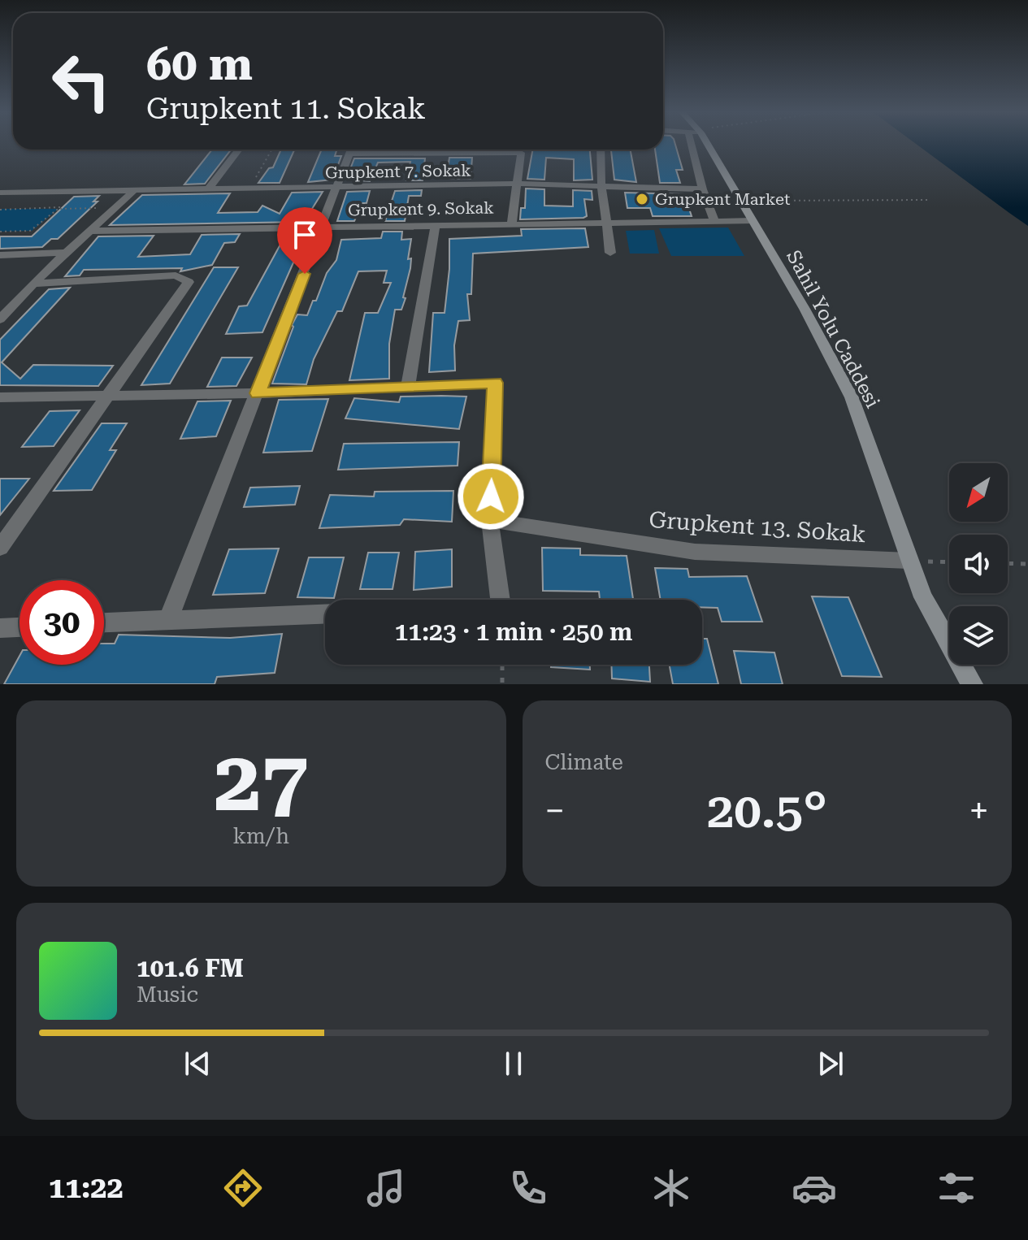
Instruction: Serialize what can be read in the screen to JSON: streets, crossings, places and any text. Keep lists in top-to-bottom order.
{
  "streets": {
    "street": [
      "Grupkent 7. Sokak",
      "Grupkent 9. Sokak",
      "Sahil Yolu Caddesi",
      "Grupkent 13. Sokak"
    ]
  },
  "crossings": [
    ["Grupkent 9. Sokak", "Sahil Yolu Caddesi"],
    ["Sahil Yolu Caddesi", "Grupkent 13. Sokak"]
  ],
  "places": ["Grupkent Market"],
  "north": "bottom left",
  "page": {
    "turn": ["60 m", "Grupkent 11. Sokak"],
    "limit": "30",
    "trip": "11:23 · 1 min · 250 m",
    "tile": [
      ["27", "km/h"],
      "Climate"
    ],
    "heat": ["−", "20.5°", "+"],
    "song": ["101.6 FM", "Music"],
    "tabs": "11:22"
  }
}
